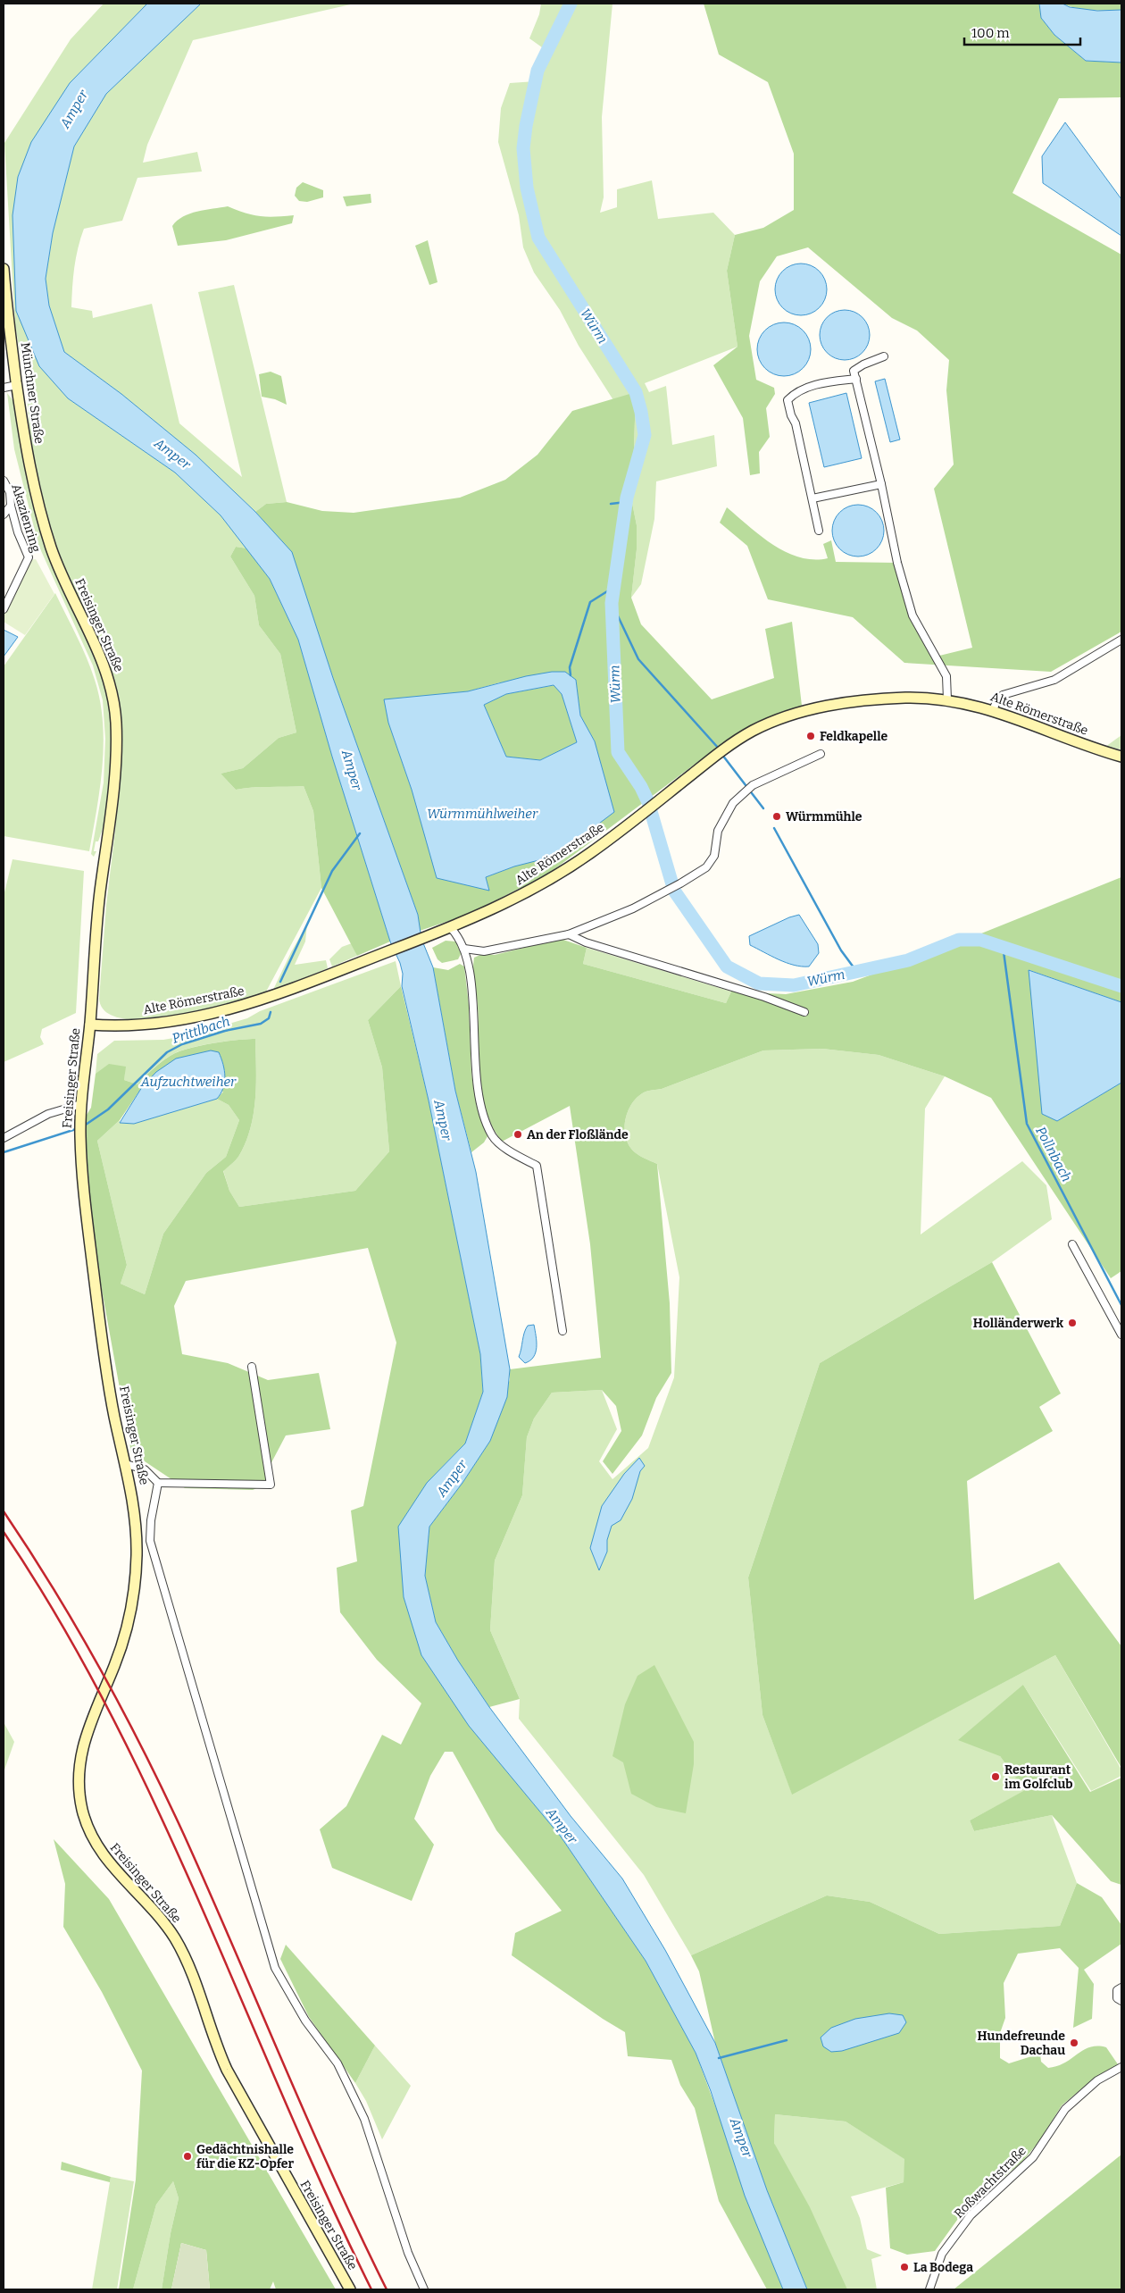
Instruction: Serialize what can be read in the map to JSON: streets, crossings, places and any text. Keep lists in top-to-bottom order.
{
  "streets": {
    "main road": ["Münchner Straße", "Freisinger Straße", "Alte Römerstraße"],
    "street": ["Akazienring", "Roßwachtstraße"]
  },
  "crossings": [
    ["Münchner Straße", "Freisinger Straße"],
    ["Freisinger Straße", "Alte Römerstraße"]
  ],
  "water": [
    "Amper",
    "Würm",
    "Würmmühlweiher",
    "Prittlbach",
    "Aufzuchtweiher",
    "Pollnbach"
  ],
  "places": [
    "Feldkapelle",
    "Würmmühle",
    "An der Floßlände",
    "Holländerwerk",
    "Restaurant im Golfclub",
    "Hundefreunde Dachau",
    "Gedächtnishalle für die KZ-Opfer",
    "La Bodega"
  ],
  "scale_bar": "100 m"
}
